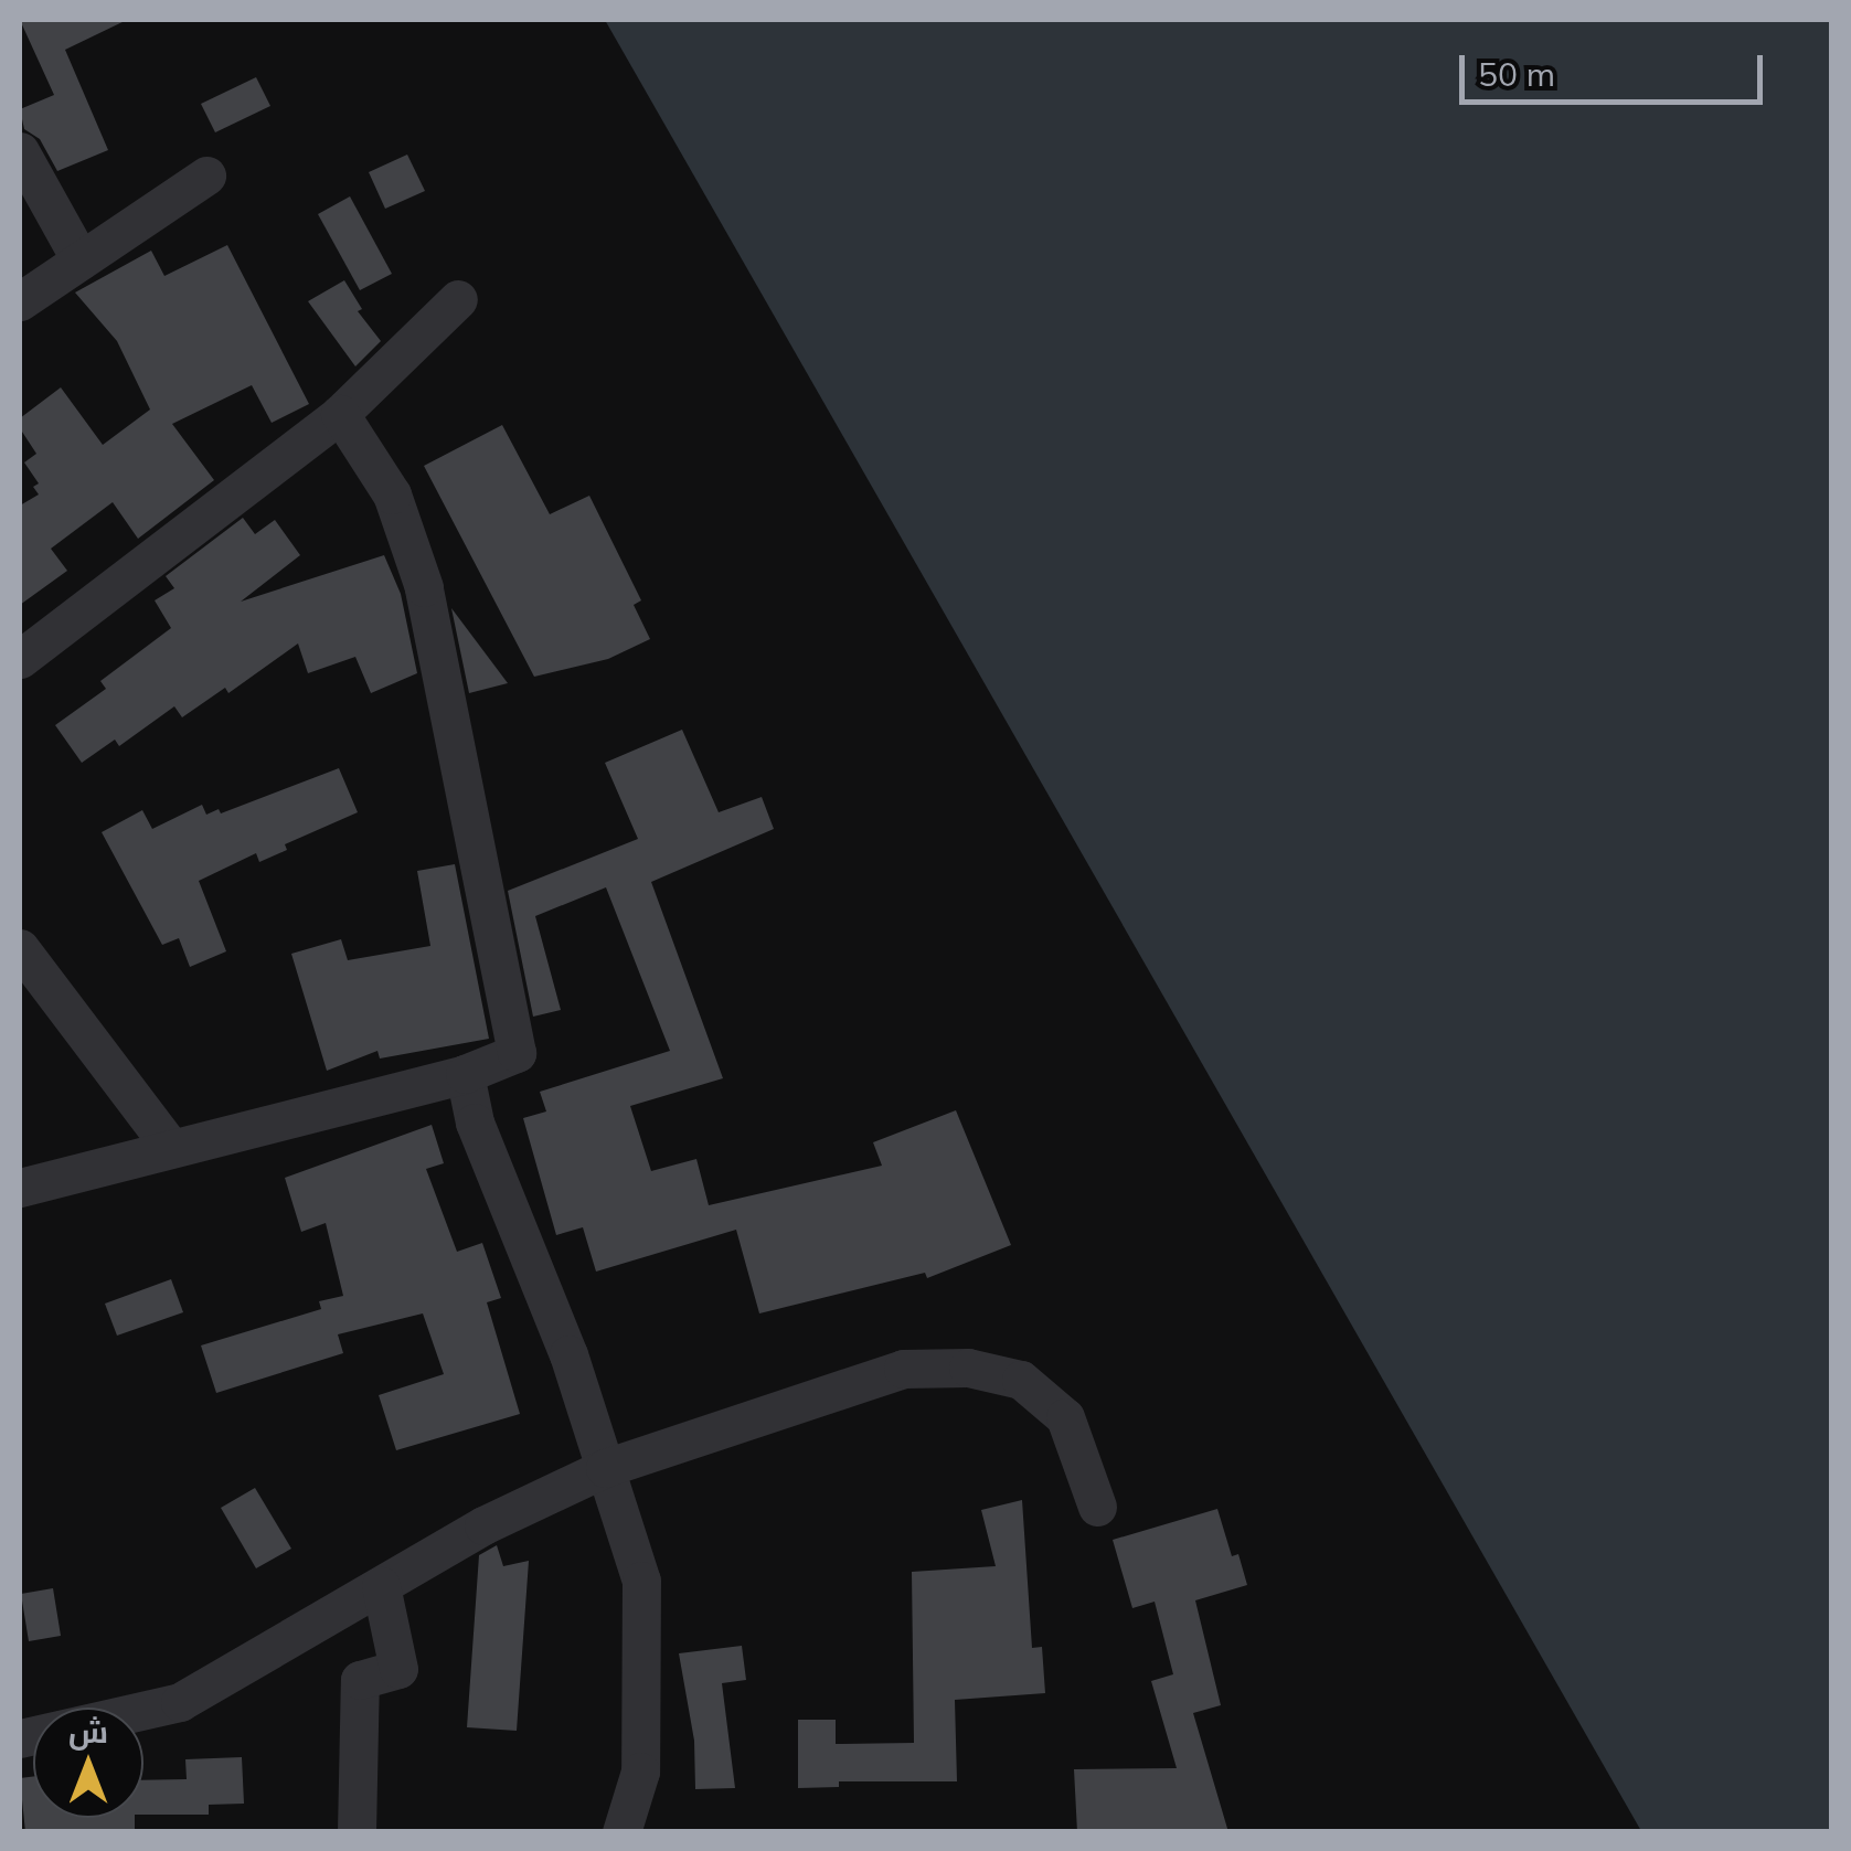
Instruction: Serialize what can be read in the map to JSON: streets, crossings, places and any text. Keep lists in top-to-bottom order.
{
  "scale_bar": "50 m",
  "north": "top"
}
